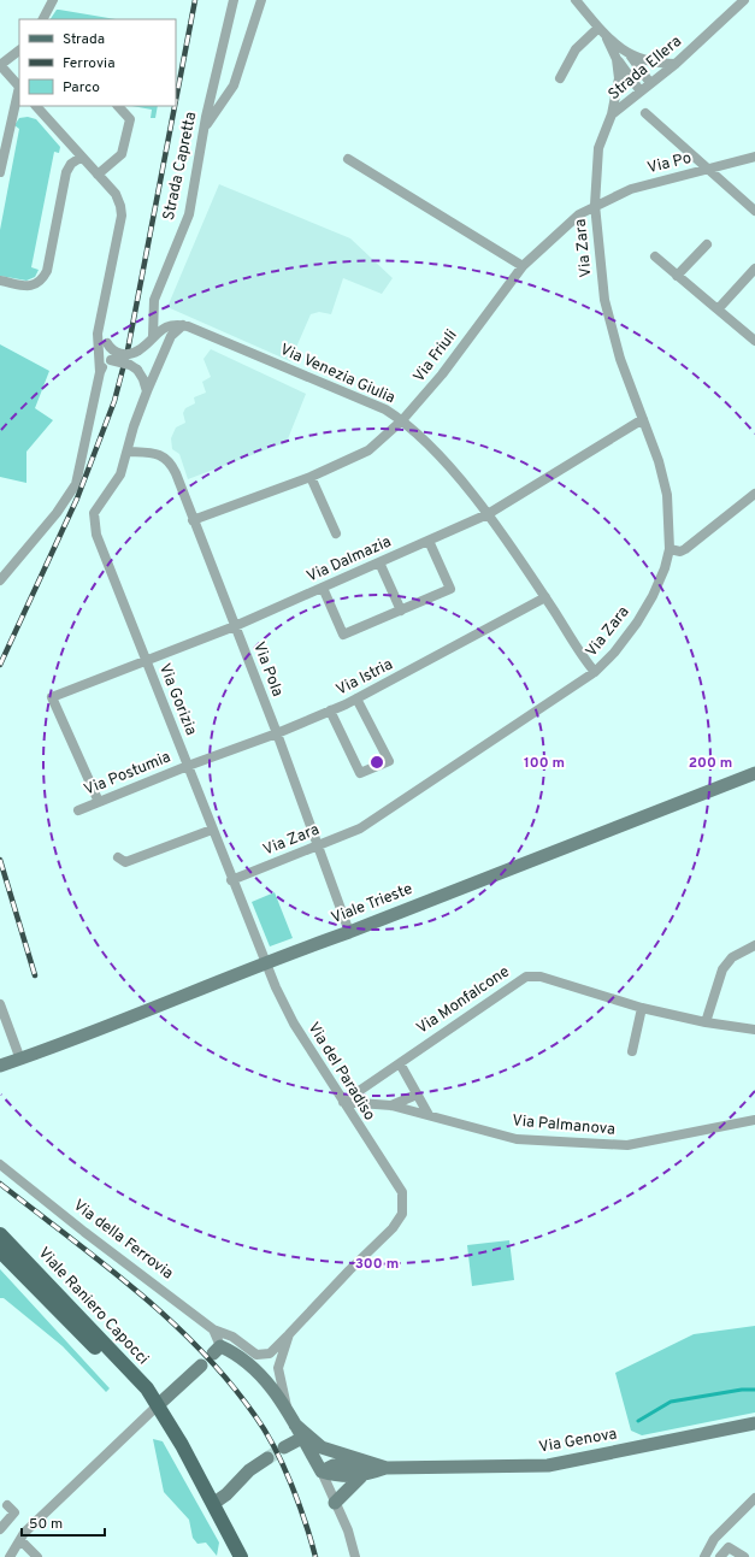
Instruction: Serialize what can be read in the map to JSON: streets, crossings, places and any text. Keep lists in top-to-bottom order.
{
  "streets": {
    "main road": [
      "Viale Trieste",
      "Via della Ferrovia",
      "Viale Raniero Capocci",
      "Via Genova"
    ],
    "street": [
      "Strada Ellera",
      "Via Po",
      "Strada Capretta",
      "Via Zara",
      "Via Friuli",
      "Via Venezia Giulia",
      "Via Dalmazia",
      "Via Pola",
      "Via Istria",
      "Via Gorizia",
      "Via Postumia",
      "Via Monfalcone",
      "Via del Paradiso",
      "Via Palmanova"
    ]
  },
  "crossings": [
    ["Strada Ellera", "Via Po"],
    ["Strada Ellera", "Via Zara"],
    ["Strada Ellera", "Via Friuli"],
    ["Via Po", "Via Zara"],
    ["Via Po", "Via Friuli"],
    ["Via Zara", "Via Friuli"],
    ["Via Zara", "Via Venezia Giulia"],
    ["Via Zara", "Via Dalmazia"],
    ["Via Zara", "Via Pola"],
    ["Via Zara", "Via Gorizia"],
    ["Via Friuli", "Via Venezia Giulia"],
    ["Via Friuli", "Via Pola"],
    ["Via Venezia Giulia", "Via Dalmazia"],
    ["Via Venezia Giulia", "Via Istria"],
    ["Via Venezia Giulia", "Via Gorizia"],
    ["Via Dalmazia", "Via Pola"],
    ["Via Dalmazia", "Via Gorizia"],
    ["Via Dalmazia", "Via Postumia"],
    ["Via Pola", "Via Istria"],
    ["Via Pola", "Via Gorizia"],
    ["Via Pola", "Viale Trieste"],
    ["Via Istria", "Via Gorizia"],
    ["Via Istria", "Via Postumia"],
    ["Via Gorizia", "Via Postumia"],
    ["Via Gorizia", "Viale Trieste"],
    ["Via Gorizia", "Via del Paradiso"],
    ["Viale Trieste", "Via del Paradiso"],
    ["Via Monfalcone", "Via del Paradiso"],
    ["Via Monfalcone", "Via Palmanova"],
    ["Via del Paradiso", "Via Palmanova"]
  ],
  "legend": ["Strada", "Ferrovia", "Parco"],
  "scale_bar": "50 m",
  "rings": ["100 m", "200 m", "300 m"]
}
